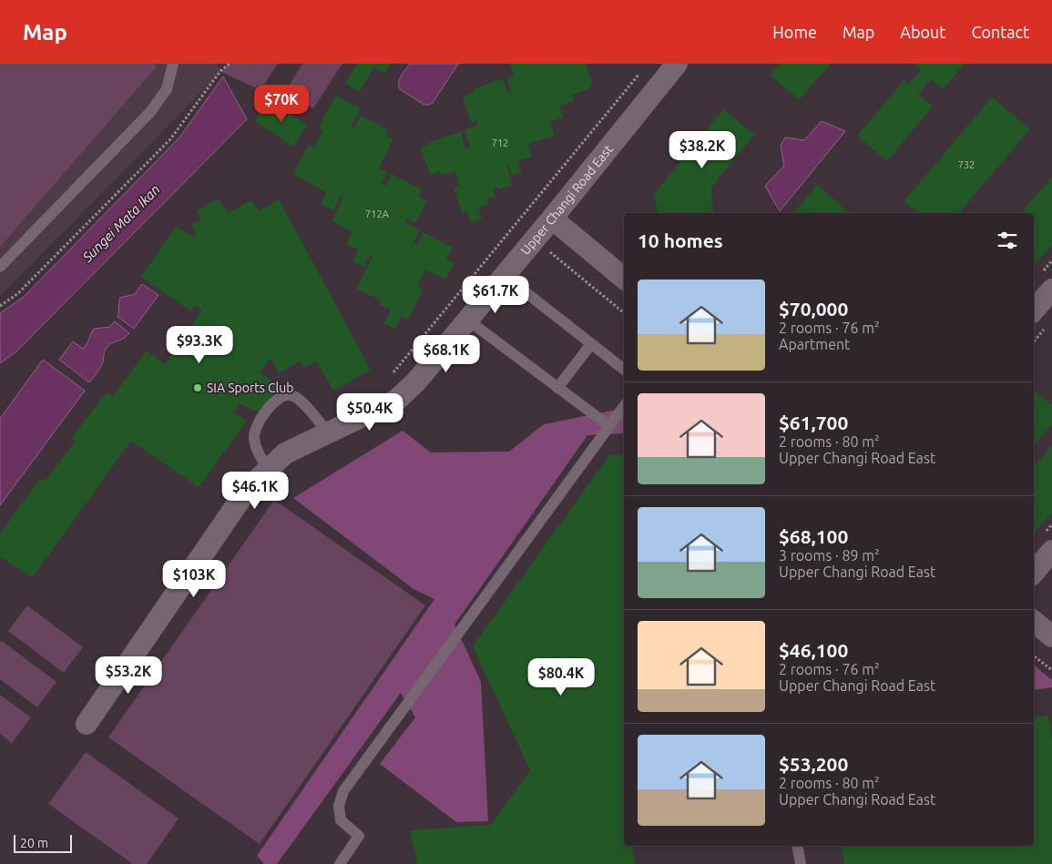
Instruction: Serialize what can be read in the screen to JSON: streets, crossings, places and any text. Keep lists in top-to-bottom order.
{
  "streets": {
    "street": ["Upper Changi Road East"]
  },
  "water": ["Sungei Mata Ikan"],
  "places": ["SIA Sports Club"],
  "house_numbers": ["712", "732", "712A"],
  "scale_bar": "20 m",
  "page": {
    "header": "Map",
    "nav": [
      "Home",
      "Map",
      "About",
      "Contact"
    ],
    "price": [
      "$70K",
      "$38.2K",
      "$61.7K",
      "$93.3K",
      "$68.1K",
      "$50.4K",
      "$46.1K",
      "$103K",
      "$53.2K",
      "$80.4K"
    ],
    "heading": "10 homes",
    "list": [
      {
        "name": "$70,000",
        "note": "2 rooms · 76 m² · Apartment"
      },
      {
        "name": "$61,700",
        "note": "2 rooms · 80 m² · Upper Changi Road East"
      },
      {
        "name": "$68,100",
        "note": "3 rooms · 89 m² · Upper Changi Road East"
      },
      {
        "name": "$46,100",
        "note": "2 rooms · 76 m² · Upper Changi Road East"
      },
      {
        "name": "$53,200",
        "note": "2 rooms · 80 m² · Upper Changi Road East"
      }
    ],
    "scale": "20 m"
  }
}
